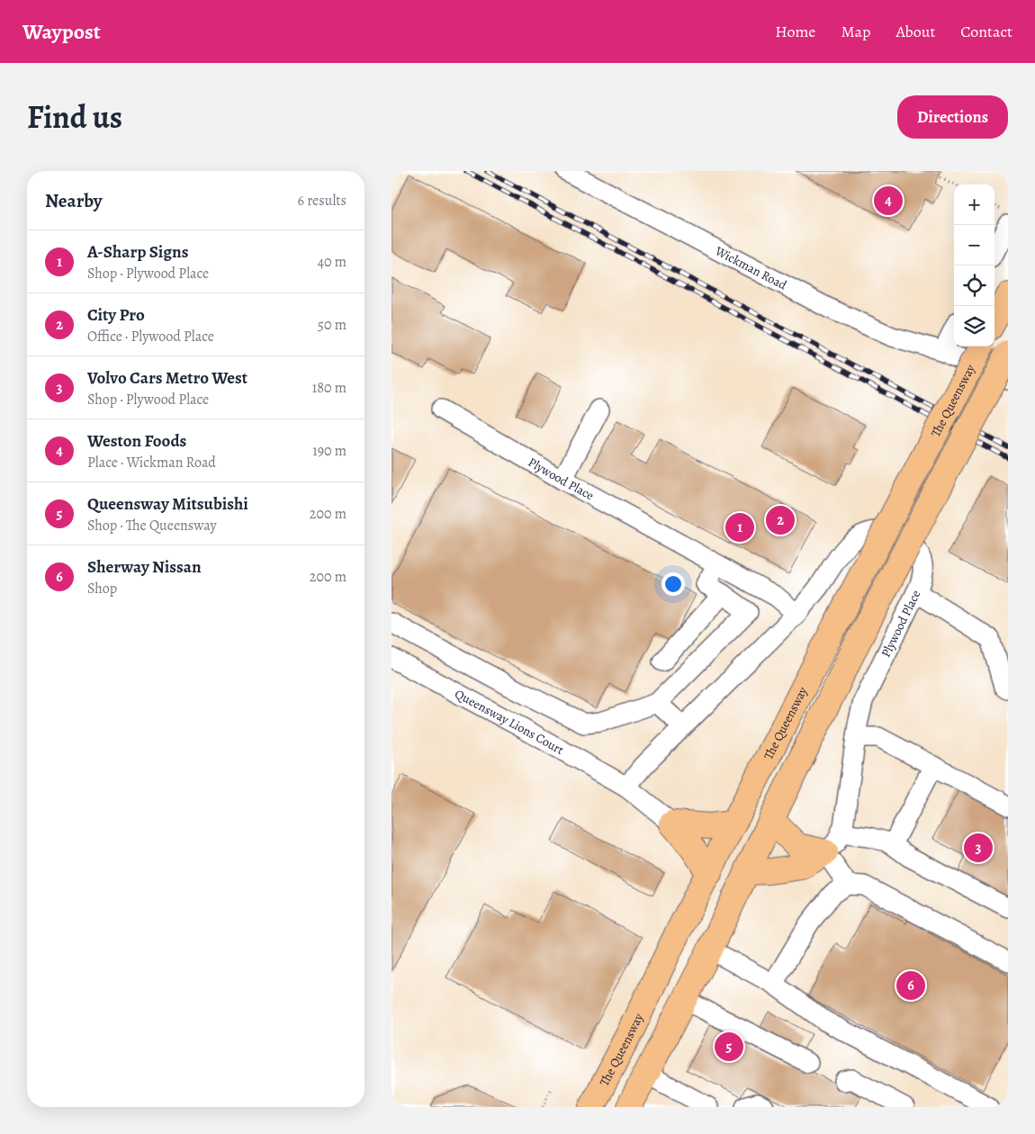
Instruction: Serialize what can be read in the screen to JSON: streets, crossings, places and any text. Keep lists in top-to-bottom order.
{
  "streets": {
    "main road": ["The Queensway"],
    "street": ["Wickman Road", "Plywood Place", "Queensway Lions Court"]
  },
  "crossings": [
    ["Plywood Place", "Queensway Lions Court"]
  ],
  "page": {
    "header": "Waypost",
    "nav": [
      "Home",
      "Map",
      "About",
      "Contact"
    ],
    "title": "Find us",
    "buttons": "Directions",
    "heading": ["Nearby", "6 results"],
    "map_buttons": ["+", "−"],
    "pins": [
      "4",
      "2",
      "1",
      "3",
      "6",
      "5"
    ],
    "list": [
      {
        "mark": "1",
        "name": "A-Sharp Signs",
        "note": "Shop · Plywood Place",
        "value": "40 m"
      },
      {
        "mark": "2",
        "name": "City Pro",
        "note": "Office · Plywood Place",
        "value": "50 m"
      },
      {
        "mark": "3",
        "name": "Volvo Cars Metro West",
        "note": "Shop · Plywood Place",
        "value": "180 m"
      },
      {
        "mark": "4",
        "name": "Weston Foods",
        "note": "Place · Wickman Road",
        "value": "190 m"
      },
      {
        "mark": "5",
        "name": "Queensway Mitsubishi",
        "note": "Shop · The Queensway",
        "value": "200 m"
      },
      {
        "mark": "6",
        "name": "Sherway Nissan",
        "note": "Shop",
        "value": "200 m"
      }
    ]
  }
}
